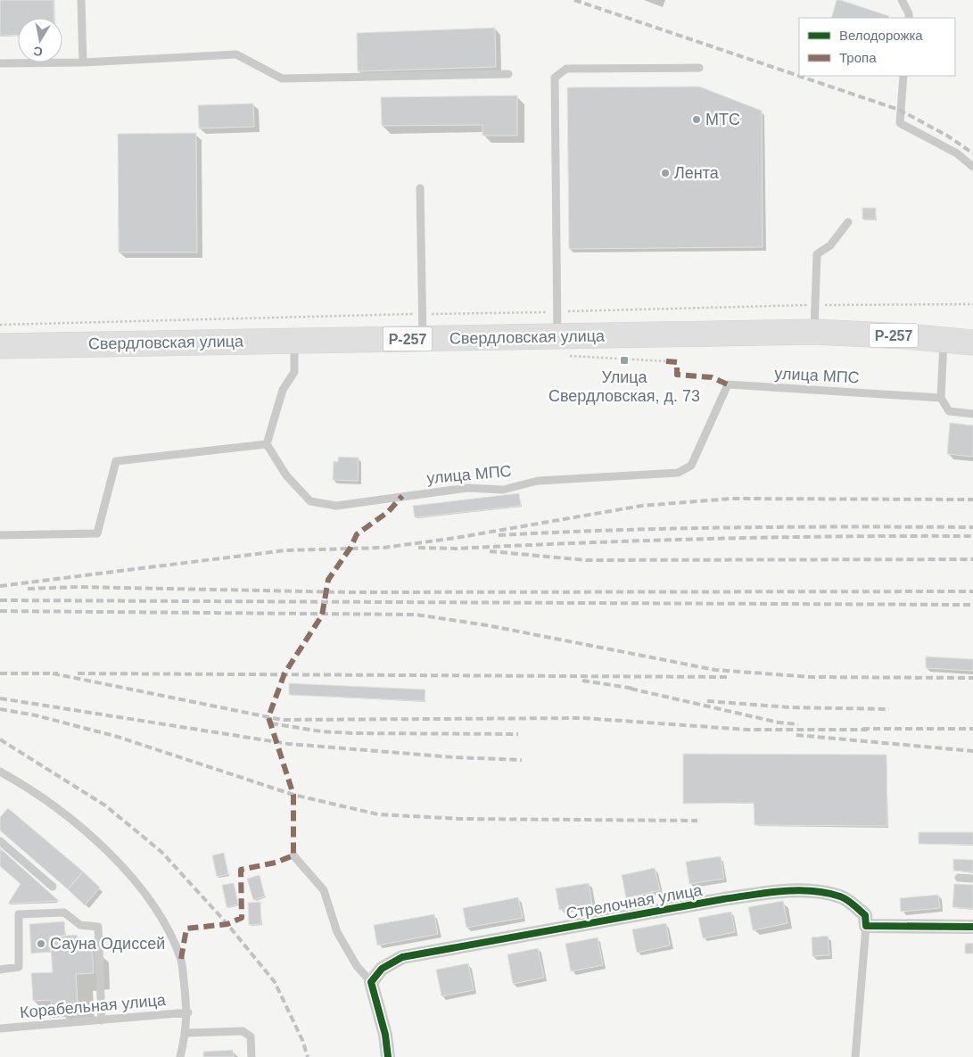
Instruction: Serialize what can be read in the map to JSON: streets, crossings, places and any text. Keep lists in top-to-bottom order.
{
  "streets": {
    "highway": ["Р-257", "Свердловская улица"],
    "street": ["Стрелочная улица"],
    "lane": ["улица МПС", "Корабельная улица"]
  },
  "places": {
    "other": ["МТС", "Лента", "Сауна Одиссей"],
    "transit": ["Улица Свердловская, д. 73"]
  },
  "legend": ["Велодорожка", "Тропа"],
  "north": "bottom"
}
